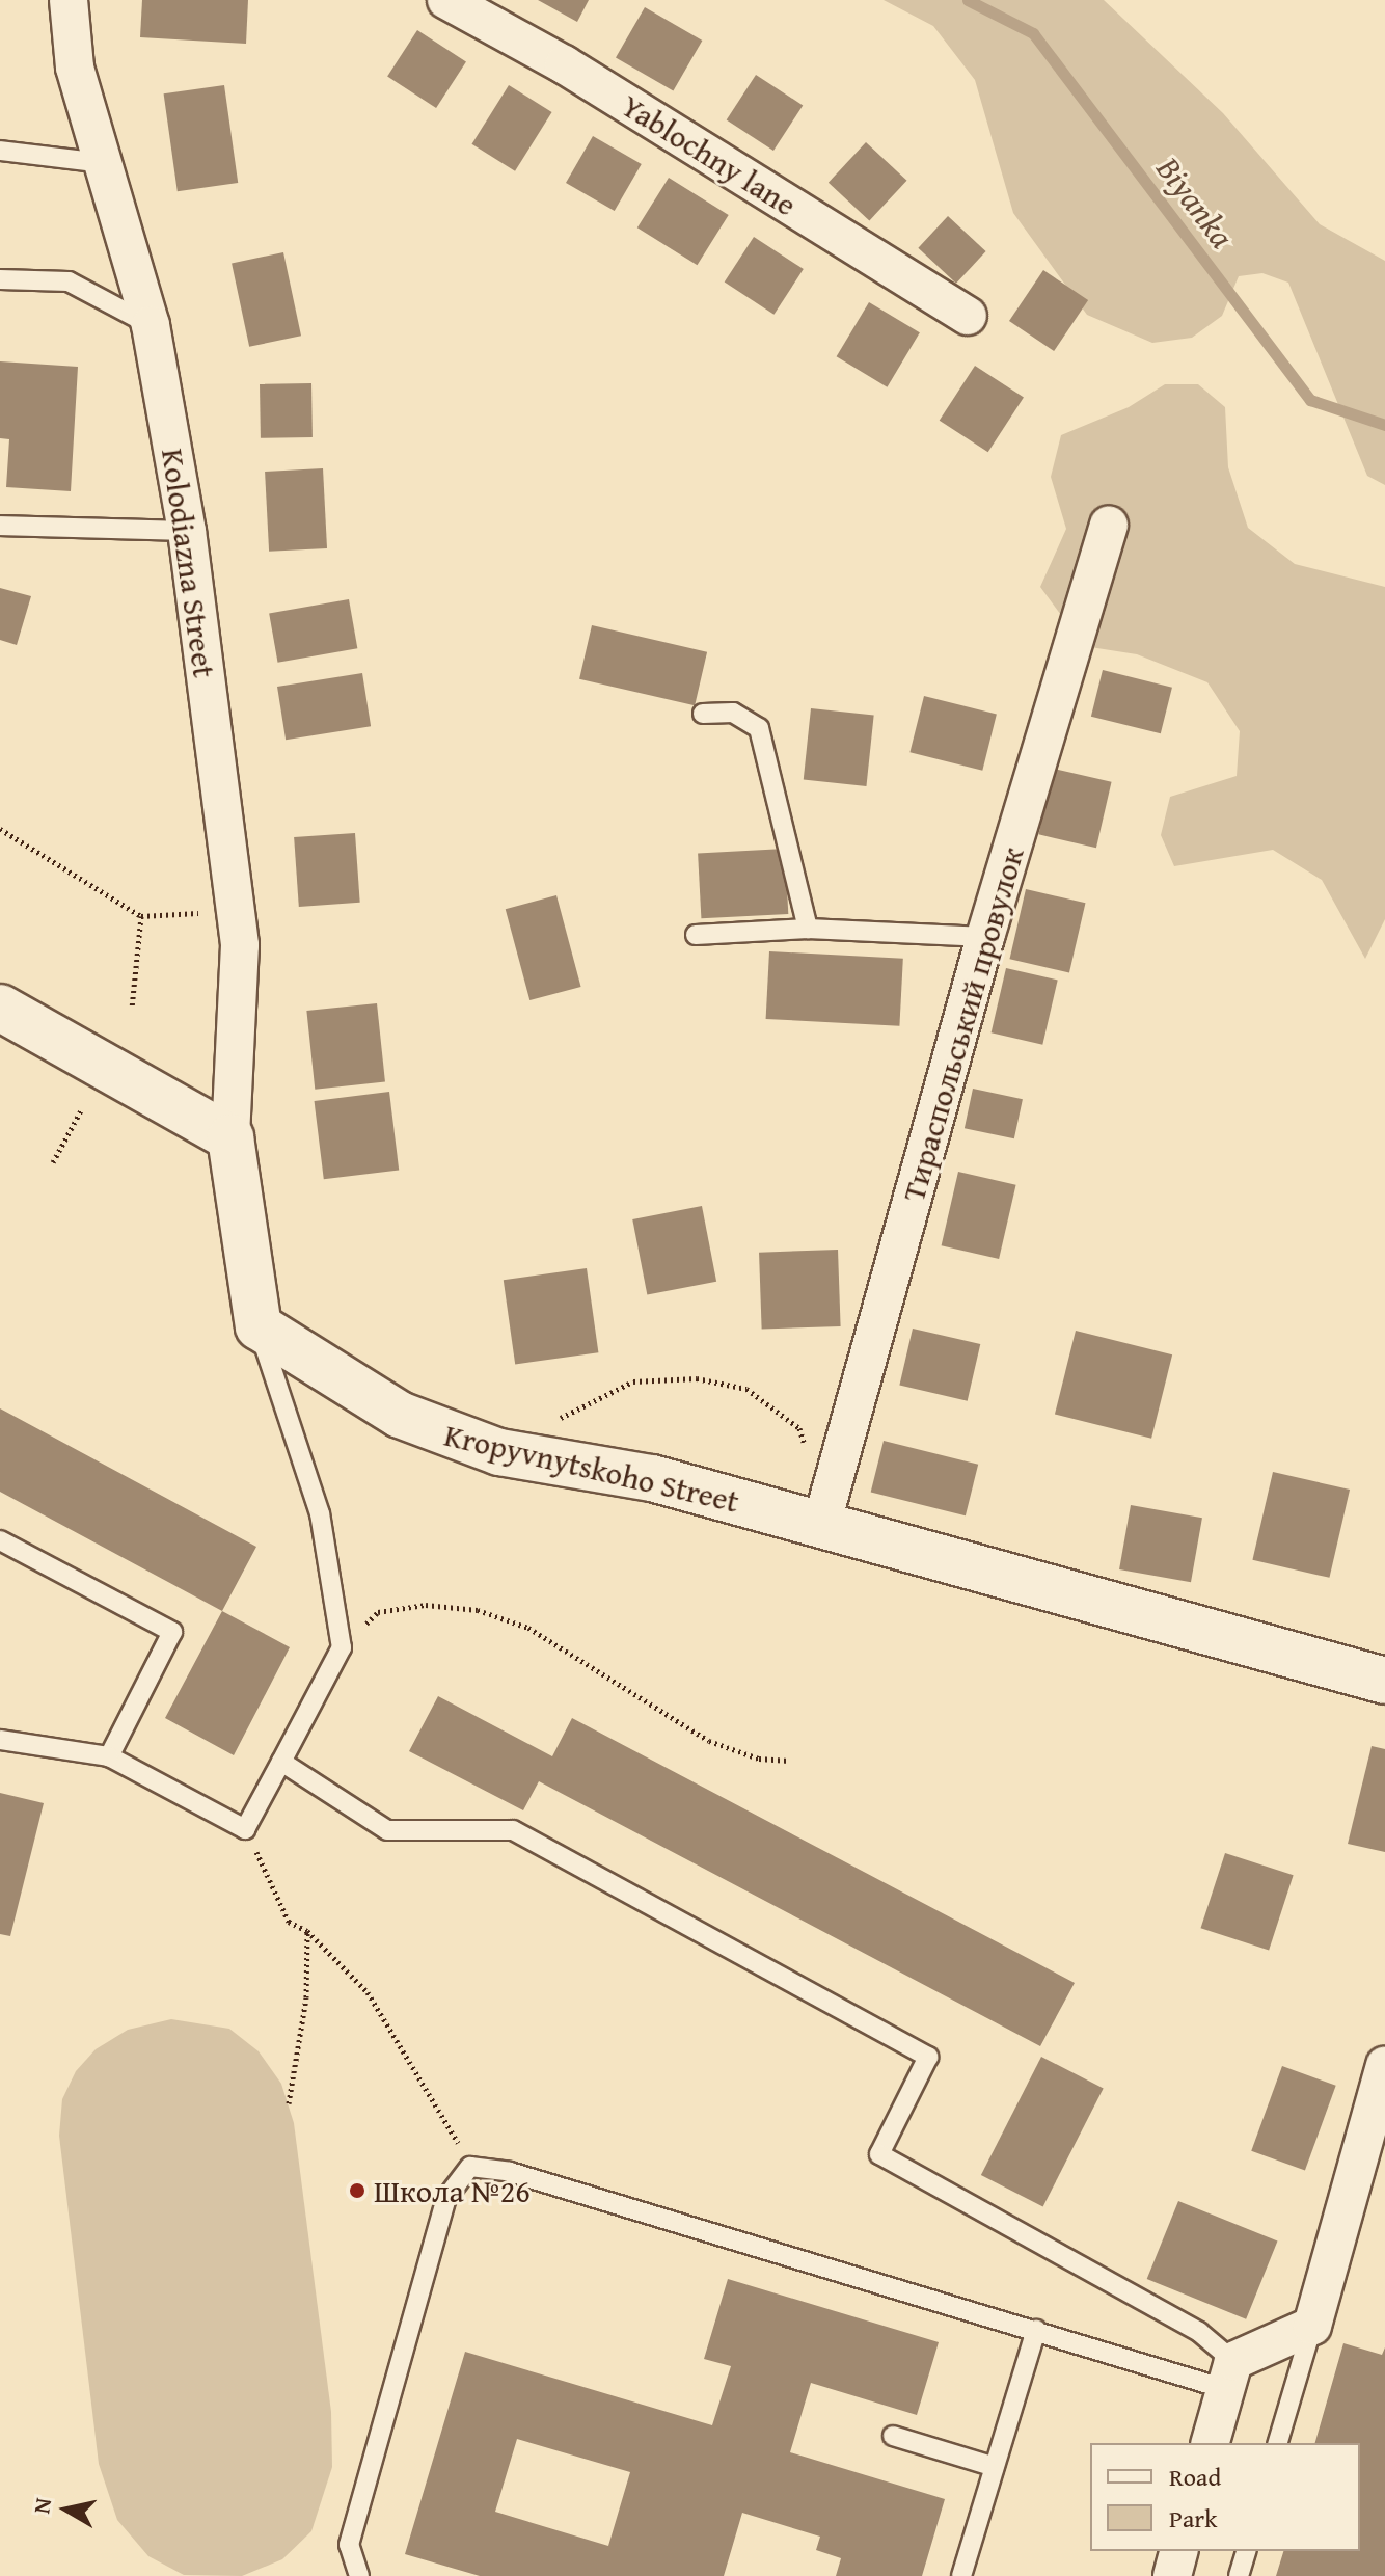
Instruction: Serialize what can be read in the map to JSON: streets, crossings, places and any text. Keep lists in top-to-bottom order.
{
  "streets": {
    "main road": ["Kropyvnytskoho Street"],
    "street": ["Yablochny lane", "Kolodiazna Street", "Тираспольський провулок"]
  },
  "crossings": [
    ["Тираспольський провулок", "Kropyvnytskoho Street"]
  ],
  "water": ["Biyanka"],
  "places": ["Школа №26"],
  "legend": ["Road", "Park"],
  "north": "left"
}
